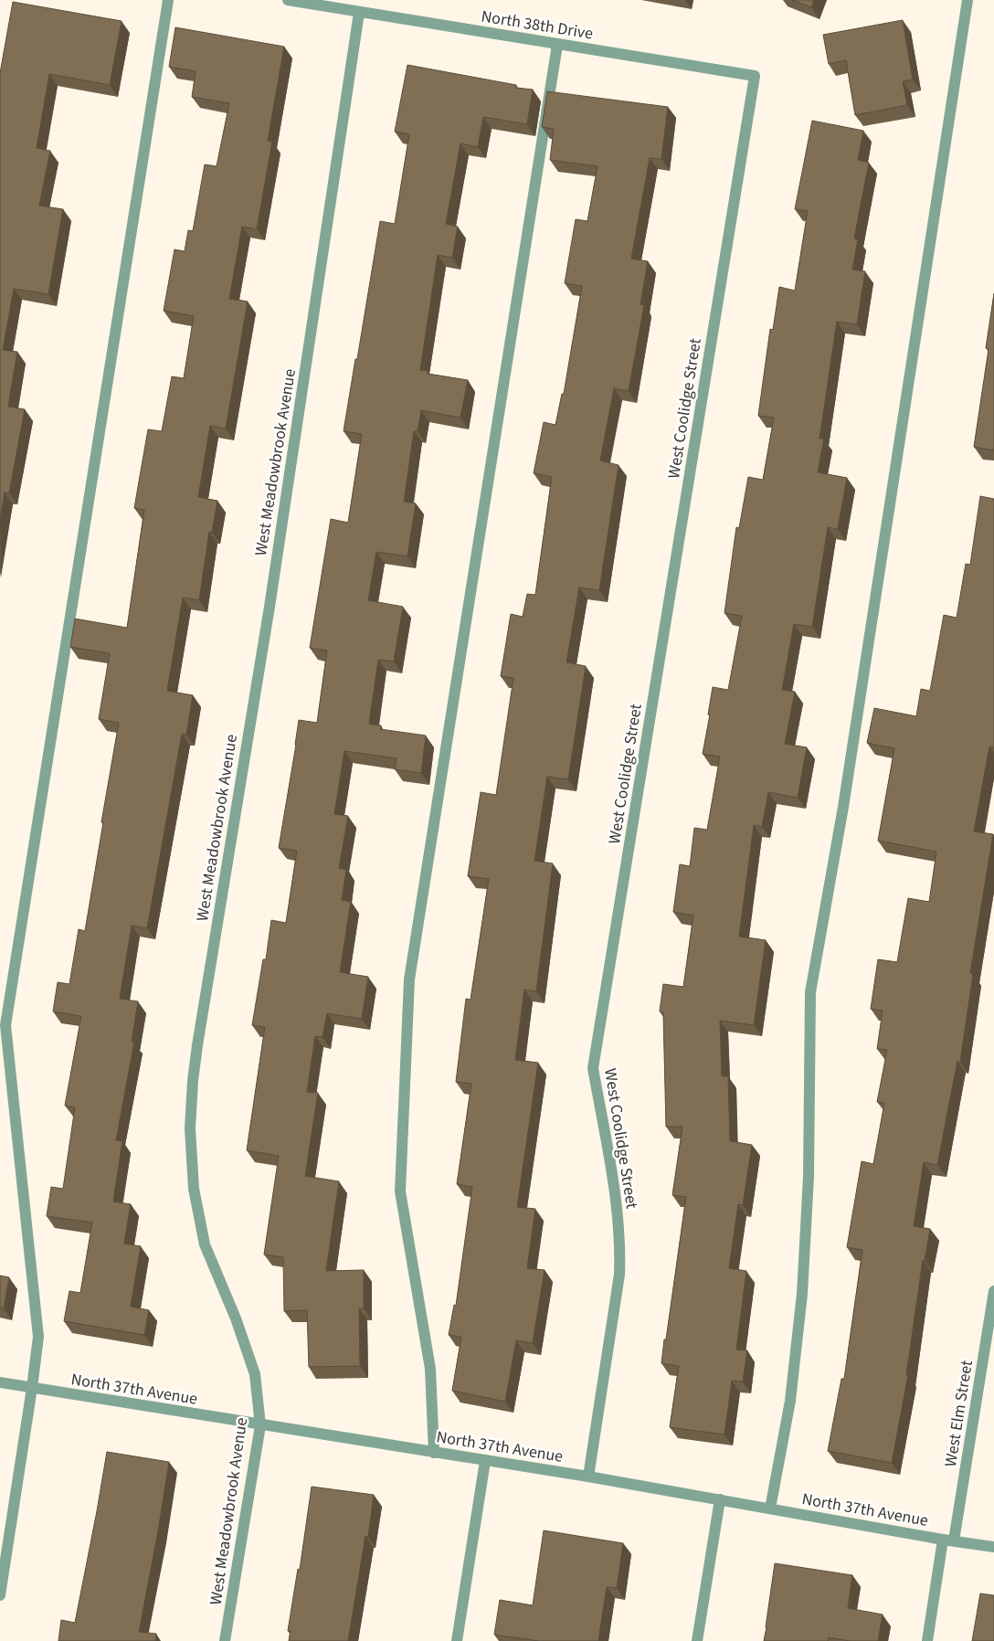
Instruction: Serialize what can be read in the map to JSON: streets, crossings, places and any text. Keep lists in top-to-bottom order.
{
  "streets": {
    "street": [
      "North 38th Drive",
      "West Coolidge Street",
      "West Meadowbrook Avenue",
      "North 37th Avenue",
      "West Elm Street"
    ]
  },
  "crossings": [
    ["North 38th Drive", "West Coolidge Street"],
    ["North 38th Drive", "West Meadowbrook Avenue"],
    ["West Coolidge Street", "North 37th Avenue"],
    ["West Meadowbrook Avenue", "North 37th Avenue"],
    ["North 37th Avenue", "West Elm Street"]
  ]
}
